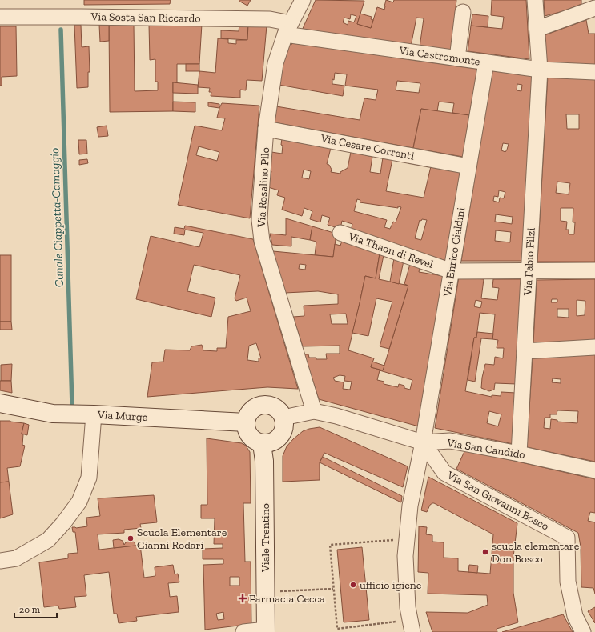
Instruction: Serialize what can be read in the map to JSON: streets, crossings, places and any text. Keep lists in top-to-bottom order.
{
  "streets": {
    "street": [
      "Via Sosta San Riccardo",
      "Via Castromonte",
      "Via Cesare Correnti",
      "Via Rosalino Pilo",
      "Via Thaon di Revel",
      "Via Enrico Cialdini",
      "Via Fabio Filzi",
      "Via Murge",
      "Via San Candido",
      "Via San Giovanni Bosco",
      "Viale Trentino"
    ]
  },
  "crossings": [
    ["Via Sosta San Riccardo", "Via Castromonte"],
    ["Via Sosta San Riccardo", "Via Rosalino Pilo"],
    ["Via Castromonte", "Via Rosalino Pilo"],
    ["Via Castromonte", "Via Enrico Cialdini"],
    ["Via Castromonte", "Via Fabio Filzi"],
    ["Via Cesare Correnti", "Via Rosalino Pilo"],
    ["Via Cesare Correnti", "Via Enrico Cialdini"],
    ["Via Rosalino Pilo", "Via San Candido"],
    ["Via Thaon di Revel", "Via Enrico Cialdini"],
    ["Via Thaon di Revel", "Via Fabio Filzi"],
    ["Via Enrico Cialdini", "Via San Candido"],
    ["Via Enrico Cialdini", "Via San Giovanni Bosco"],
    ["Via Fabio Filzi", "Via San Candido"],
    ["Via Murge", "Via San Candido"],
    ["Via Murge", "Viale Trentino"],
    ["Via San Candido", "Via San Giovanni Bosco"],
    ["Via San Candido", "Viale Trentino"]
  ],
  "water": ["Canale Ciappetta-Camaggio"],
  "places": {
    "other": ["Scuola Elementare Gianni Rodari", "scuola elementare Don Bosco", "ufficio igiene"],
    "health": ["Farmacia Cecca"]
  },
  "scale_bar": "20 m"
}
